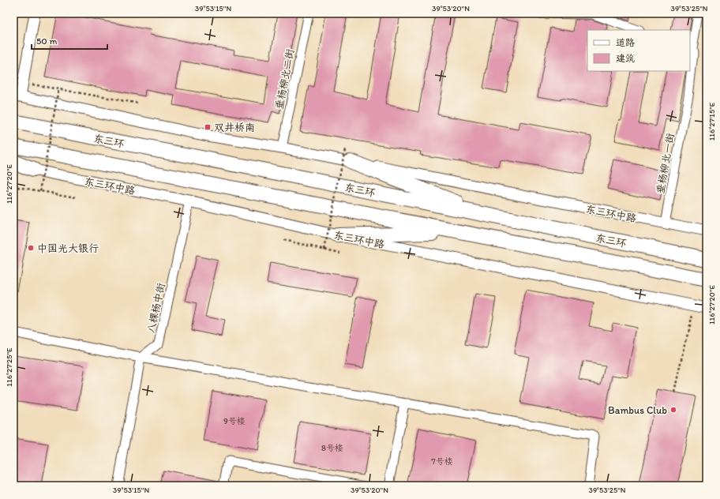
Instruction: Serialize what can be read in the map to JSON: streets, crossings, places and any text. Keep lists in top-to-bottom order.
{
  "streets": {
    "highway": ["东三环"],
    "street": [
      "垂杨柳北二街",
      "垂杨柳北一街",
      "东三环中路",
      "八棵杨中街"
    ]
  },
  "crossings": [
    ["垂杨柳北二街", "东三环中路"],
    ["垂杨柳北一街", "东三环中路"],
    ["东三环中路", "八棵杨中街"]
  ],
  "places": {
    "transit": ["双井桥南"],
    "other": ["中国光大银行", "Bambus Club"]
  },
  "house_numbers": ["9号楼", "8号楼", "7号楼"],
  "legend": ["道路", "建筑"],
  "scale_bar": "50 m",
  "coordinates": [
    "39°53'15\"N",
    "39°53'20\"N",
    "39°53'25\"N",
    "116°27'15\"E",
    "116°27'20\"E",
    "116°27'25\"E"
  ]
}
